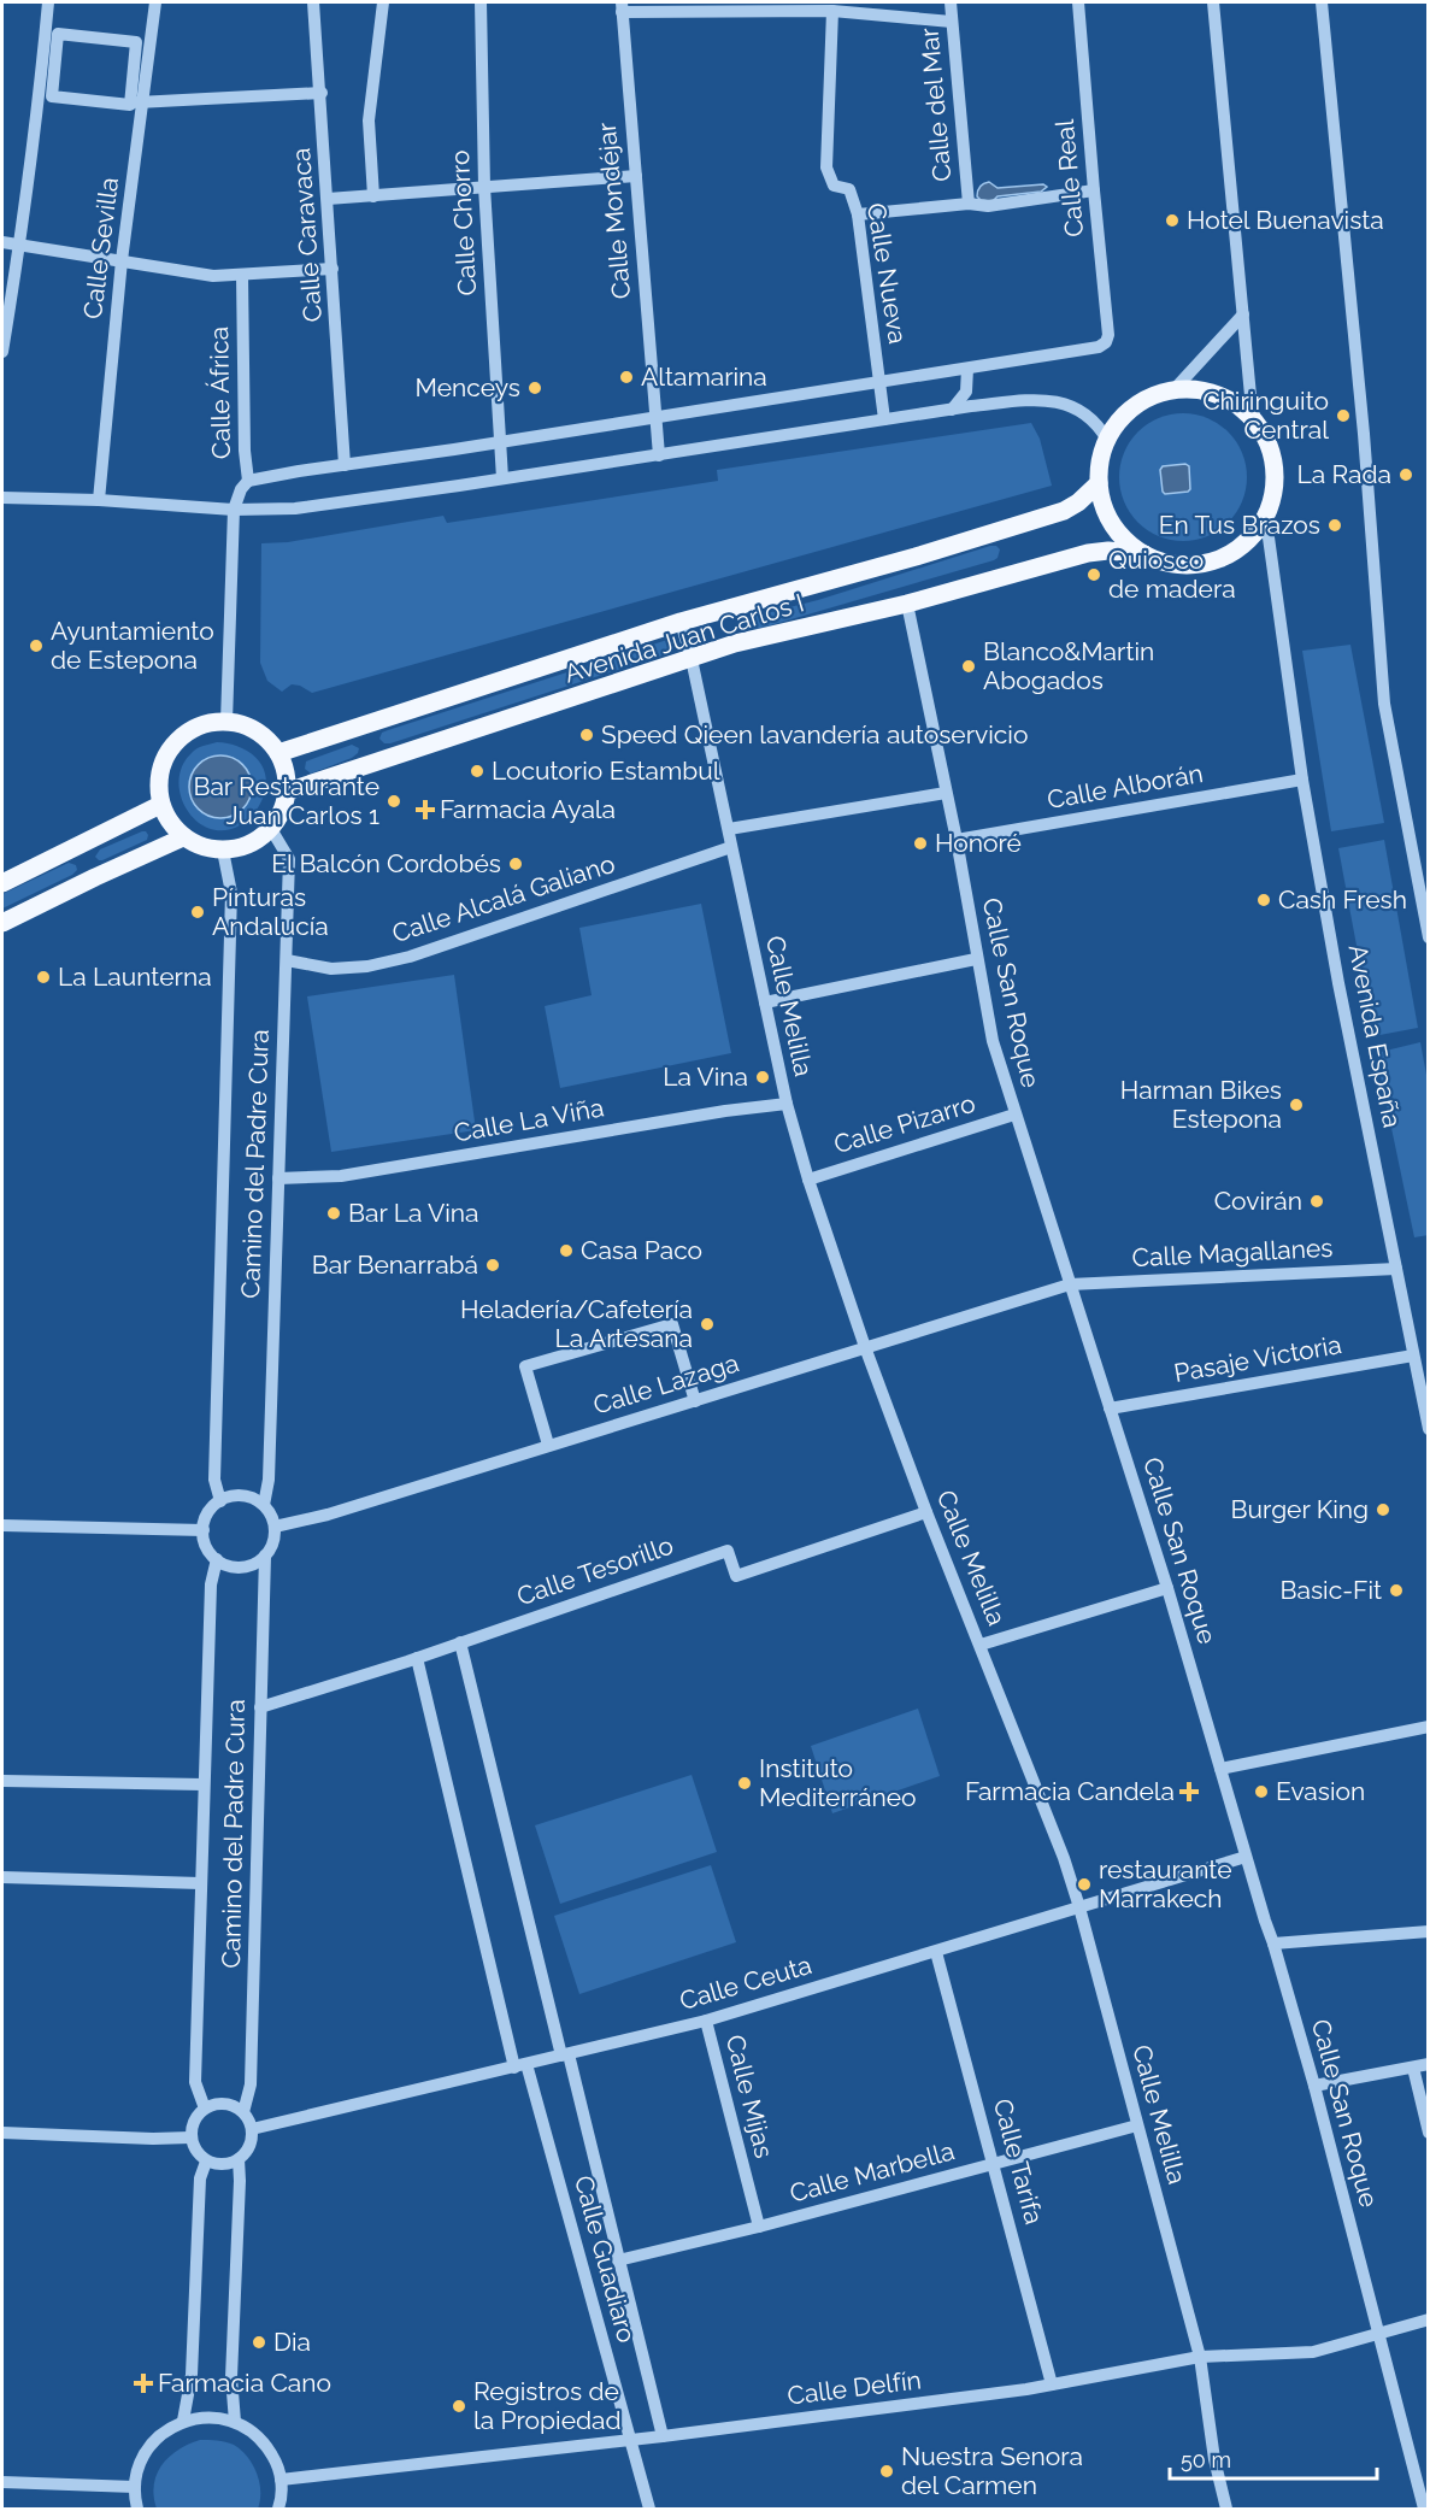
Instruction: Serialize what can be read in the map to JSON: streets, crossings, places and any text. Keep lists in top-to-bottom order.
{
  "streets": {
    "main road": ["Avenida Juan Carlos I"],
    "street": [
      "Calle del Mar",
      "Calle Real",
      "Calle Mondéjar",
      "Calle Chorro",
      "Calle Caravaca",
      "Calle Sevilla",
      "Calle Nueva",
      "Calle África",
      "Calle Alborán",
      "Calle Alcalá Galiano",
      "Calle San Roque",
      "Calle Melilla",
      "Avenida España",
      "Calle La Viña",
      "Calle Pizarro",
      "Camino del Padre Cura",
      "Calle Magallanes",
      "Pasaje Victoria",
      "Calle Lazaga",
      "Calle Tesorillo",
      "Calle Ceuta",
      "Calle Mijas",
      "Calle Tarifa",
      "Calle Marbella",
      "Calle Guadiaro",
      "Calle Delfín"
    ]
  },
  "crossings": [
    ["Calle África", "Avenida Juan Carlos I"],
    ["Calle África", "Camino del Padre Cura"],
    ["Avenida Juan Carlos I", "Calle San Roque"],
    ["Avenida Juan Carlos I", "Calle Melilla"],
    ["Avenida Juan Carlos I", "Avenida España"],
    ["Avenida Juan Carlos I", "Camino del Padre Cura"],
    ["Calle Alborán", "Calle San Roque"],
    ["Calle Alborán", "Avenida España"],
    ["Calle Alcalá Galiano", "Calle Melilla"],
    ["Calle Alcalá Galiano", "Camino del Padre Cura"],
    ["Calle San Roque", "Calle Pizarro"],
    ["Calle San Roque", "Calle Magallanes"],
    ["Calle San Roque", "Pasaje Victoria"],
    ["Calle San Roque", "Calle Lazaga"],
    ["Calle San Roque", "Calle Ceuta"],
    ["Calle San Roque", "Calle Delfín"],
    ["Calle Melilla", "Calle La Viña"],
    ["Calle Melilla", "Calle Pizarro"],
    ["Calle Melilla", "Calle Lazaga"],
    ["Calle Melilla", "Calle Tesorillo"],
    ["Calle Melilla", "Calle Ceuta"],
    ["Calle Melilla", "Calle Marbella"],
    ["Calle Melilla", "Calle Delfín"],
    ["Avenida España", "Calle Magallanes"],
    ["Avenida España", "Pasaje Victoria"],
    ["Calle La Viña", "Camino del Padre Cura"],
    ["Camino del Padre Cura", "Calle Lazaga"],
    ["Camino del Padre Cura", "Calle Tesorillo"],
    ["Camino del Padre Cura", "Calle Ceuta"],
    ["Calle Magallanes", "Calle Lazaga"],
    ["Calle Tesorillo", "Calle Guadiaro"],
    ["Calle Ceuta", "Calle Mijas"],
    ["Calle Ceuta", "Calle Tarifa"],
    ["Calle Ceuta", "Calle Guadiaro"],
    ["Calle Mijas", "Calle Marbella"],
    ["Calle Tarifa", "Calle Marbella"],
    ["Calle Tarifa", "Calle Delfín"],
    ["Calle Marbella", "Calle Guadiaro"],
    ["Calle Guadiaro", "Calle Delfín"]
  ],
  "places": {
    "other": [
      "Hotel Buenavista",
      "Altamarina",
      "Menceys",
      "Chiringuito Central",
      "La Rada",
      "En Tus Brazos",
      "Quiosco de madera",
      "Ayuntamiento de Estepona",
      "Blanco&Martin Abogados",
      "Speed Qieen lavandería autoservicio",
      "Locutorio Estambul",
      "Bar Restaurante Juan Carlos 1",
      "Honoré",
      "El Balcón Cordobés",
      "Cash Fresh",
      "Pínturas Andalucía",
      "La Launterna",
      "La Vina",
      "Harman Bikes Estepona",
      "Covirán",
      "Bar La Vina",
      "Casa Paco",
      "Bar Benarrabá",
      "Heladería/Cafetería La Artesana",
      "Burger King",
      "Basic-Fit",
      "Instituto Mediterráneo",
      "Evasion",
      "restaurante Marrakech",
      "Dia",
      "Registros de la Propiedad",
      "Nuestra Senora del Carmen"
    ],
    "health": ["Farmacia Ayala", "Farmacia Candela", "Farmacia Cano"]
  },
  "scale_bar": "50 m"
}
